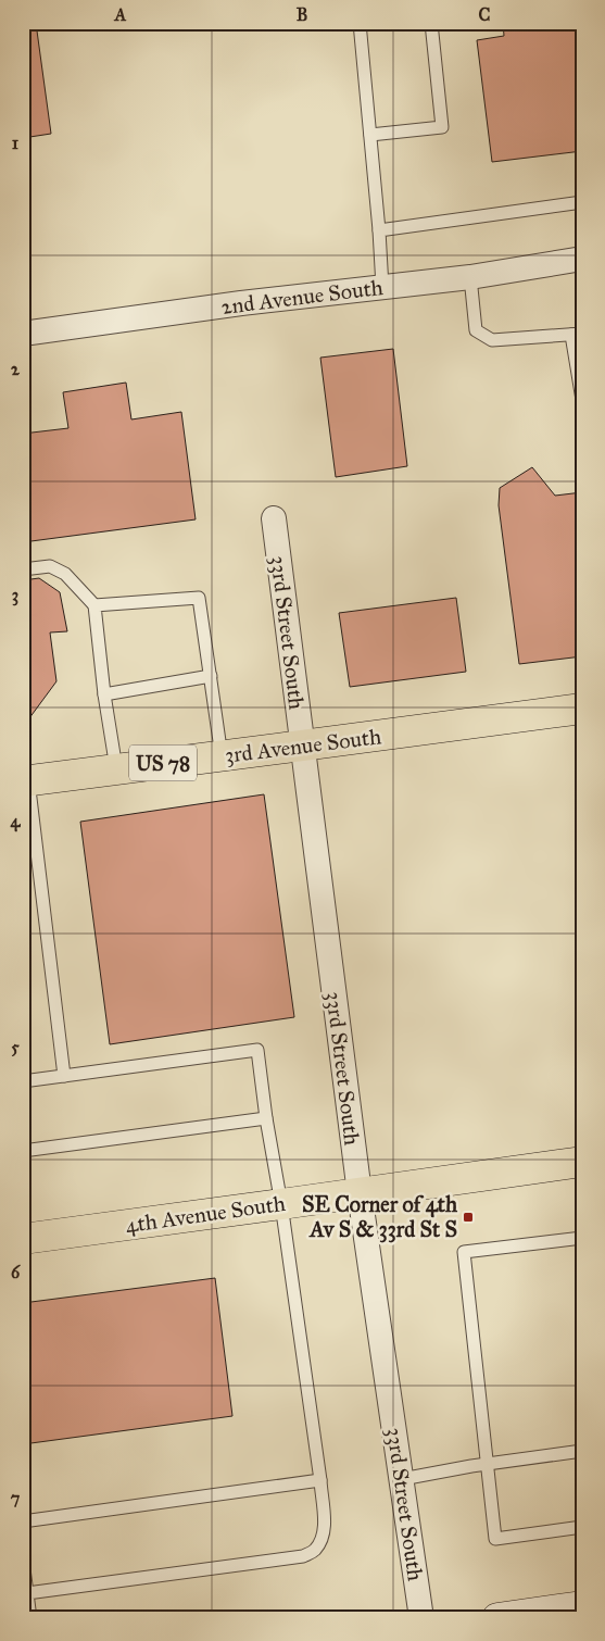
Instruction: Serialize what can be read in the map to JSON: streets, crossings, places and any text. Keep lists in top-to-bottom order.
{
  "streets": {
    "main road": ["3rd Avenue South", "US 78", "4th Avenue South"],
    "street": ["2nd Avenue South", "33rd Street South"]
  },
  "crossings": [
    ["33rd Street South", "3rd Avenue South"],
    ["33rd Street South", "4th Avenue South"]
  ],
  "places": {
    "transit": ["SE Corner of 4th Av S & 33rd St S"]
  },
  "grid": {
    "columns": ["A", "B", "C"],
    "rows": [
      "1",
      "2",
      "3",
      "4",
      "5",
      "6",
      "7"
    ]
  }
}
